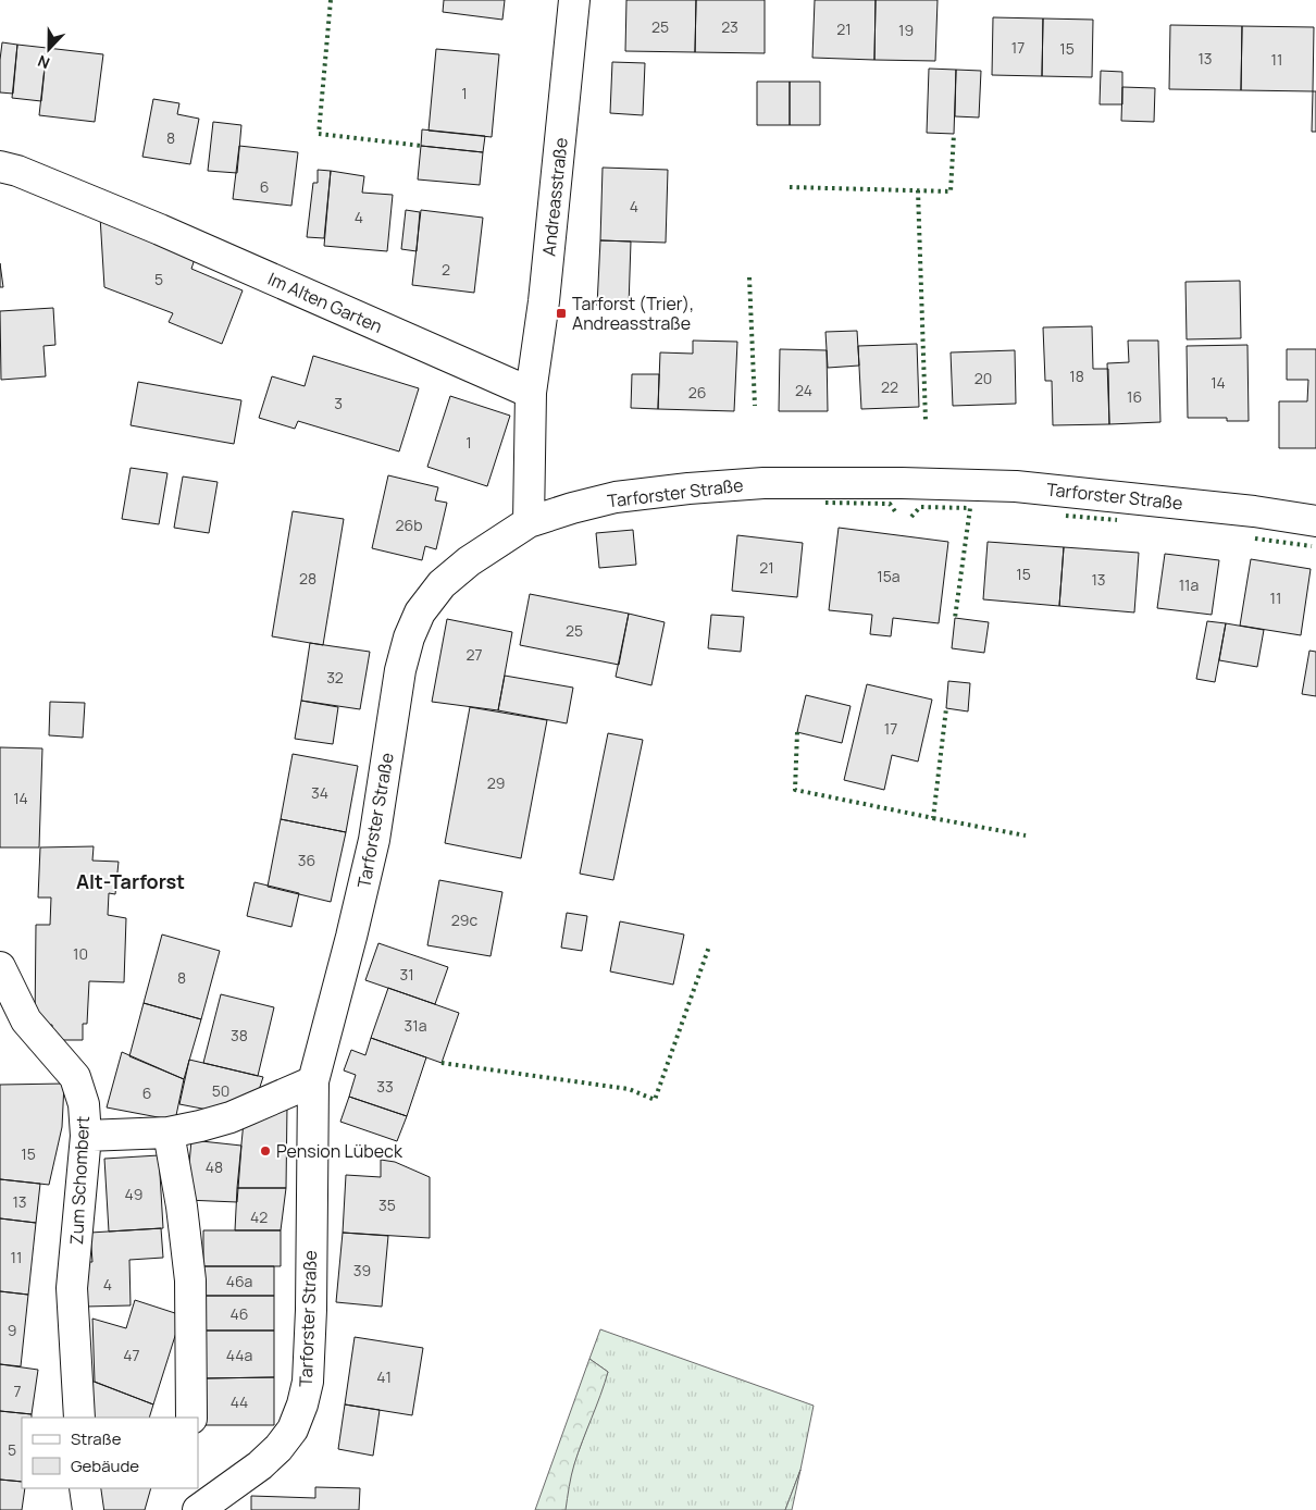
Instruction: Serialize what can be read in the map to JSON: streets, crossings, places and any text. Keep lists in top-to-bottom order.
{
  "streets": {
    "street": [
      "Andreasstraße",
      "Im Alten Garten",
      "Tarforster Straße",
      "Zum Schombert"
    ]
  },
  "crossings": [
    ["Andreasstraße", "Im Alten Garten"]
  ],
  "districts": ["Alt-Tarforst"],
  "places": {
    "transit": ["Tarforst (Trier), Andreasstraße"],
    "other": ["Pension Lübeck"]
  },
  "house_numbers": [
    "25",
    "23",
    "21",
    "19",
    "17",
    "15",
    "13",
    "11",
    "1",
    "8",
    "6",
    "4",
    "4",
    "2",
    "5",
    "18",
    "20",
    "14",
    "22",
    "24",
    "26",
    "16",
    "3",
    "1",
    "26b",
    "21",
    "15",
    "15a",
    "28",
    "13",
    "11a",
    "11",
    "25",
    "27",
    "32",
    "17",
    "29",
    "34",
    "14",
    "36",
    "29c",
    "10",
    "31",
    "8",
    "31a",
    "38",
    "33",
    "50",
    "6",
    "15",
    "48",
    "49",
    "13",
    "35",
    "42",
    "11",
    "39",
    "46a",
    "4",
    "46",
    "9",
    "47",
    "44a",
    "41",
    "7",
    "44",
    "5"
  ],
  "legend": ["Straße", "Gebäude"],
  "north": "bottom"
}
